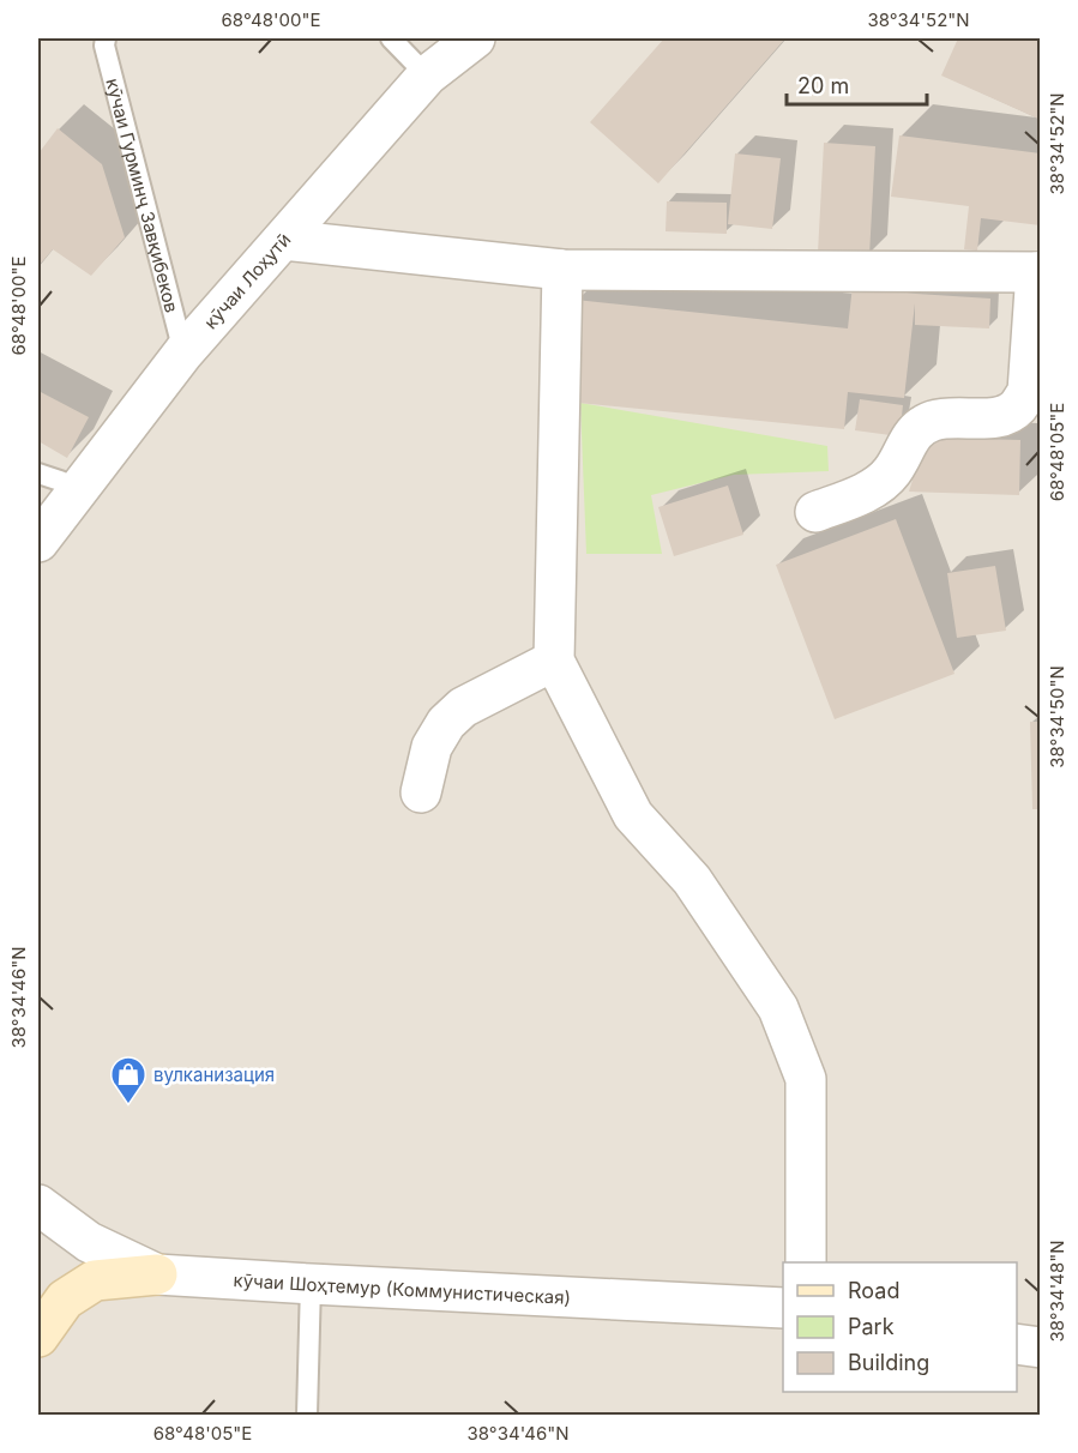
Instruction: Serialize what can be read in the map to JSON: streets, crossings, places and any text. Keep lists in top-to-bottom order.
{
  "streets": {
    "street": ["кӯчаи Лоҳутӣ", "кӯчаи Шоҳтемур (Коммунистическая)"],
    "lane": ["кӯчаи Гурминҷ Завқибеков"]
  },
  "crossings": [
    ["кӯчаи Гурминҷ Завқибеков", "кӯчаи Лоҳутӣ"]
  ],
  "places": {
    "shop": ["вулканизация"]
  },
  "legend": ["Road", "Park", "Building"],
  "scale_bar": "20 m",
  "coordinates": [
    "68°48'00\"E",
    "38°34'52\"N",
    "68°48'05\"E",
    "38°34'50\"N",
    "38°34'46\"N",
    "38°34'48\"N"
  ]
}
